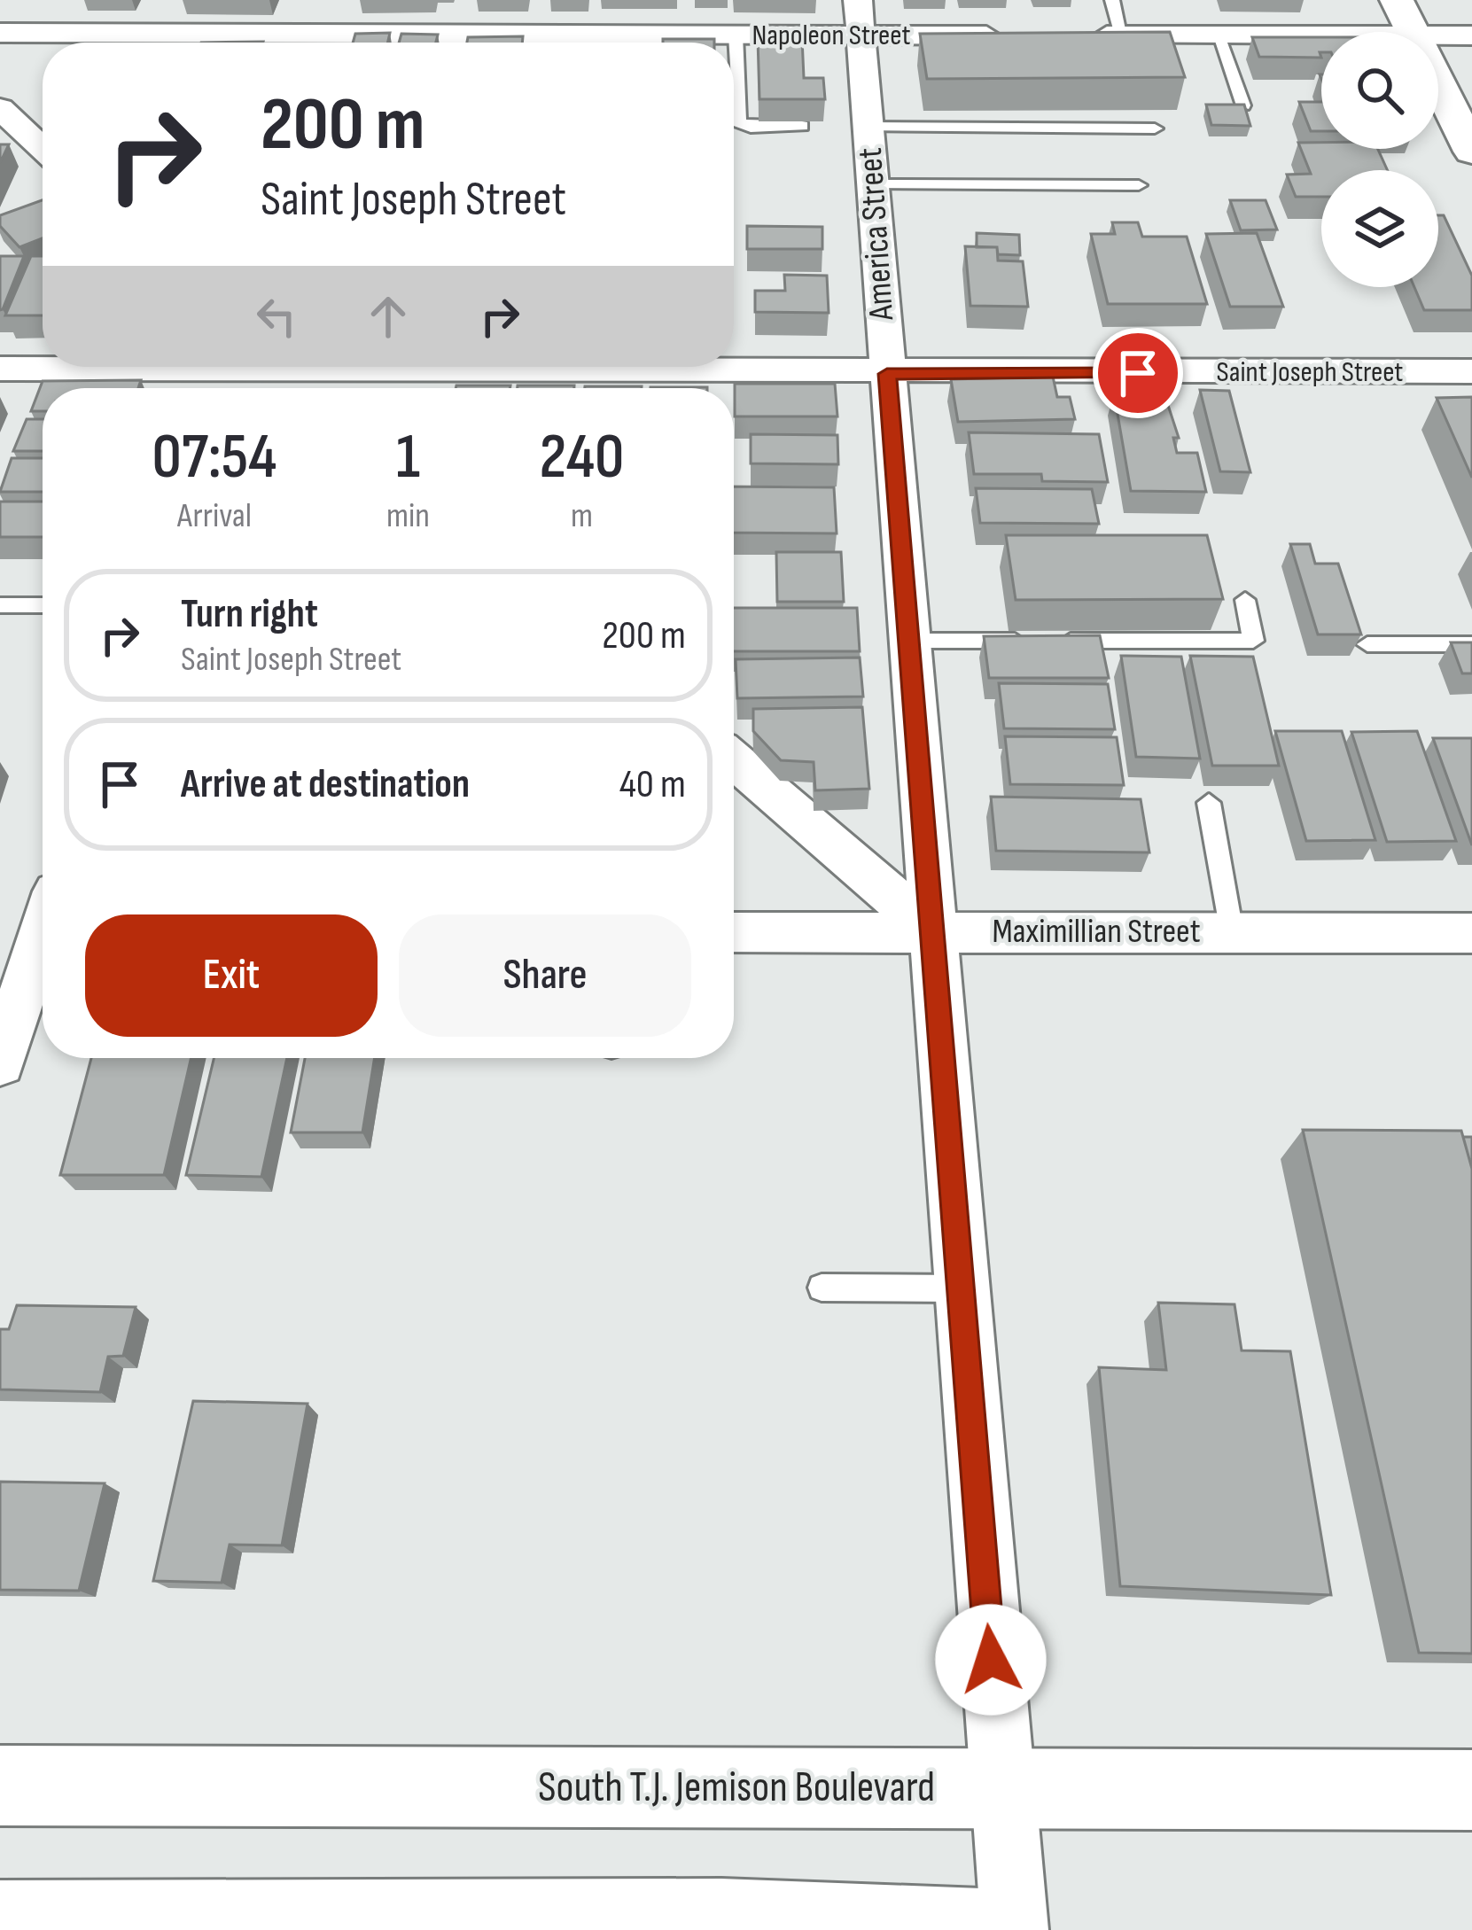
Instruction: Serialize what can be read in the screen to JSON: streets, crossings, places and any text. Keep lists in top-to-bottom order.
{
  "streets": {
    "main road": ["South T.J. Jemison Boulevard"],
    "street": [
      "Napoleon Street",
      "America Street",
      "Saint Joseph Street",
      "Maximillian Street"
    ]
  },
  "crossings": [
    ["Napoleon Street", "America Street"],
    ["America Street", "Saint Joseph Street"],
    ["America Street", "Maximillian Street"],
    ["America Street", "South T.J. Jemison Boulevard"]
  ],
  "page": {
    "turn": ["200 m", "Saint Joseph Street"],
    "eta": [
      "07:54",
      "Arrival",
      "1",
      "min",
      "240",
      "m"
    ],
    "list": [
      {
        "name": "Turn right",
        "note": "Saint Joseph Street",
        "value": "200 m"
      },
      {
        "name": "Arrive at destination",
        "value": "40 m"
      }
    ],
    "buttons": ["Exit", "Share"]
  }
}
